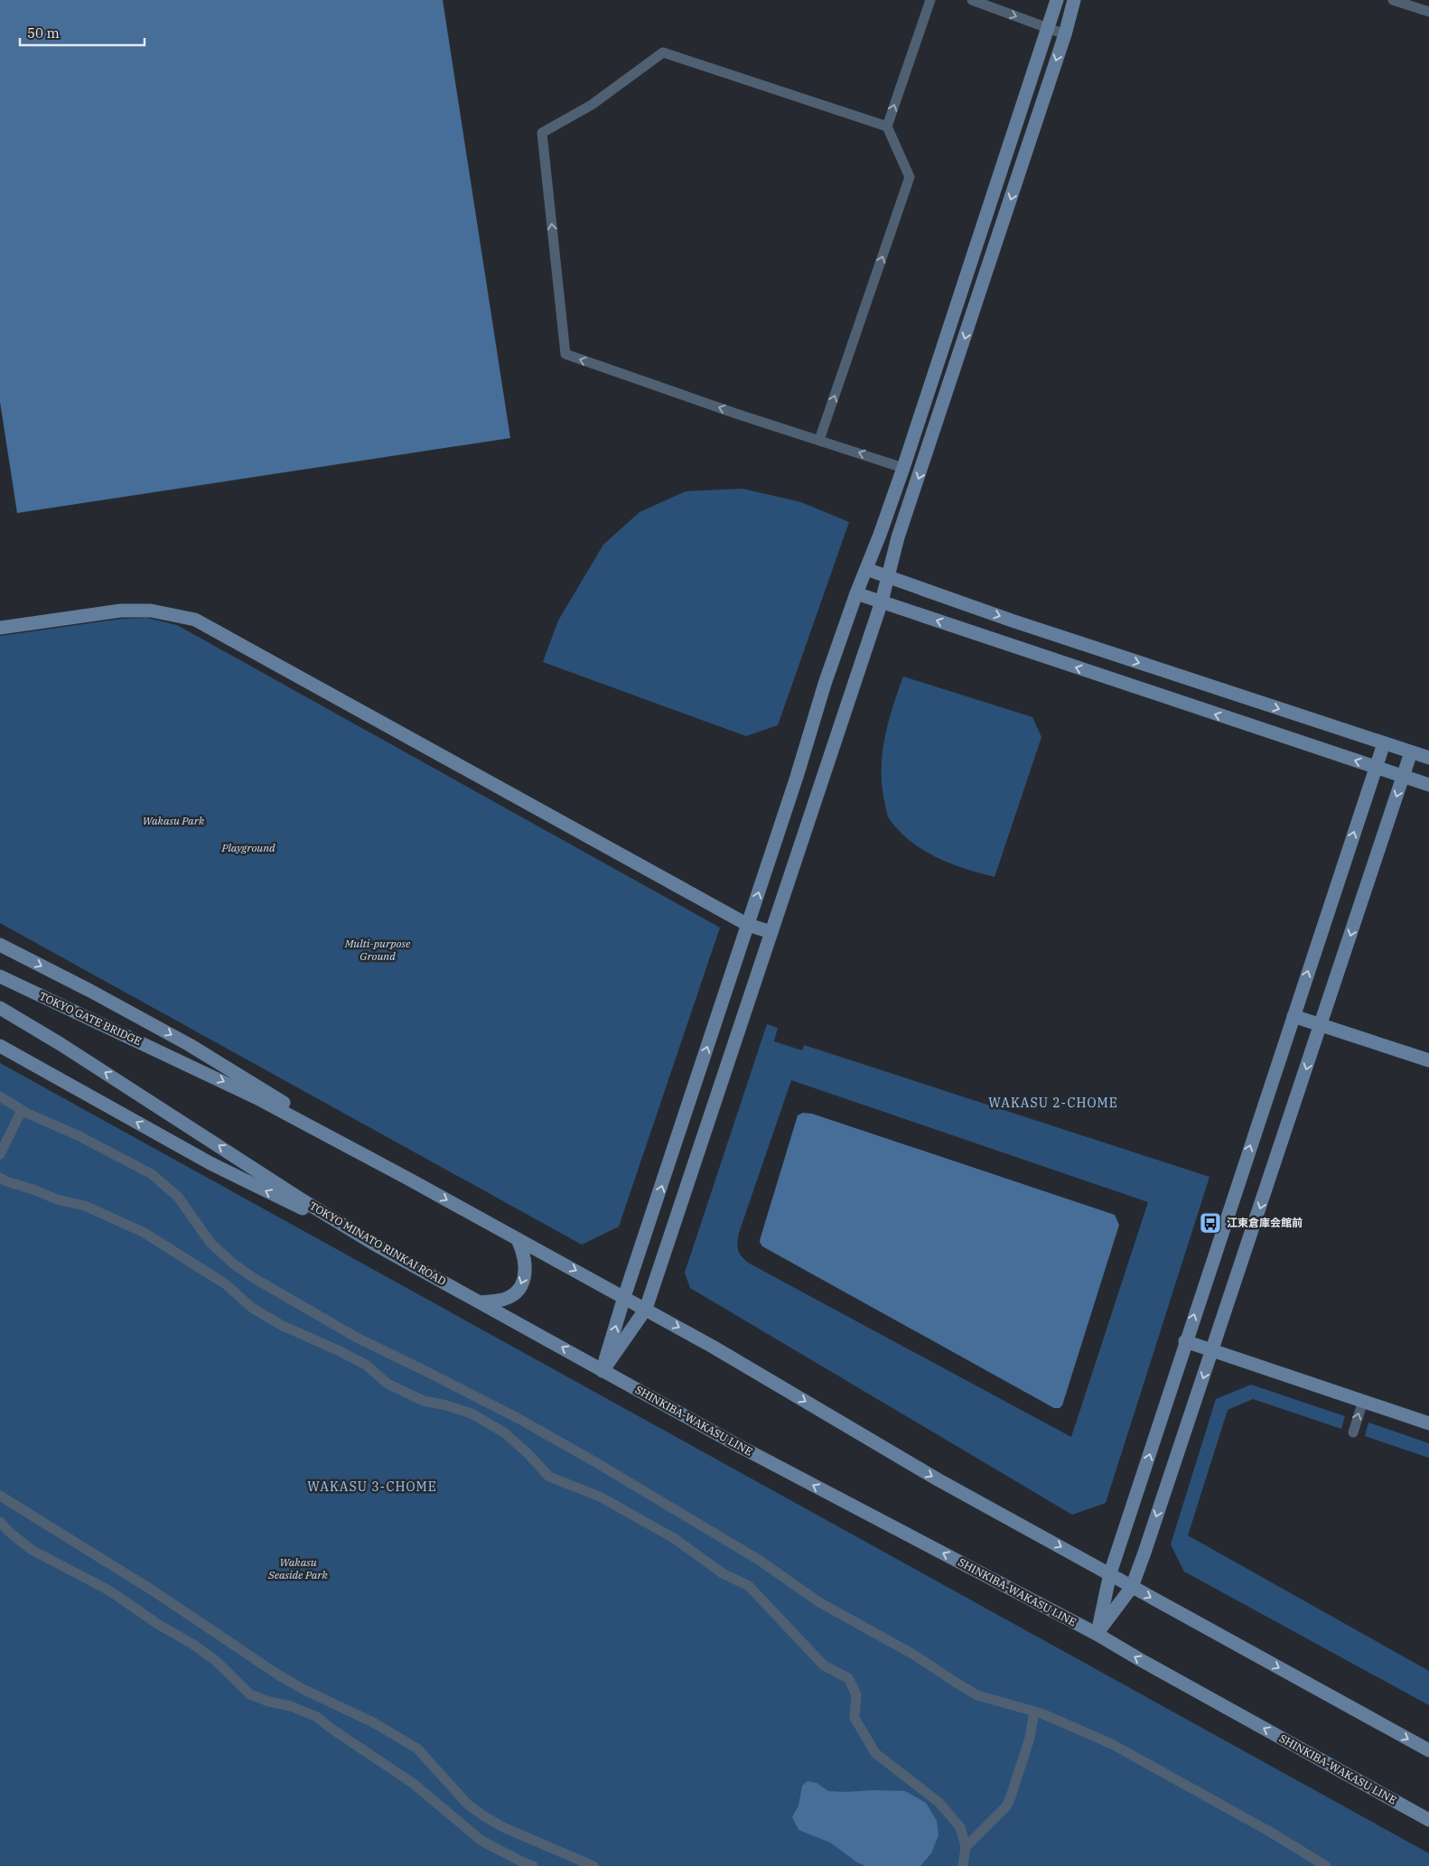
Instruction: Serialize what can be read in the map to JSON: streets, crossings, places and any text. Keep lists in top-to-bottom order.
{
  "streets": {
    "street": ["TOKYO GATE BRIDGE", "TOKYO MINATO RINKAI ROAD", "SHINKIBA-WAKASU LINE"]
  },
  "crossings": [
    ["TOKYO MINATO RINKAI ROAD", "SHINKIBA-WAKASU LINE"]
  ],
  "districts": ["WAKASU 2-CHOME", "WAKASU 3-CHOME"],
  "parks": [
    "Wakasu Park",
    "Playground",
    "Multi-purpose Ground",
    "Wakasu Seaside Park"
  ],
  "places": {
    "bus stop": ["江東倉庫会館前"]
  },
  "scale_bar": "50 m"
}
